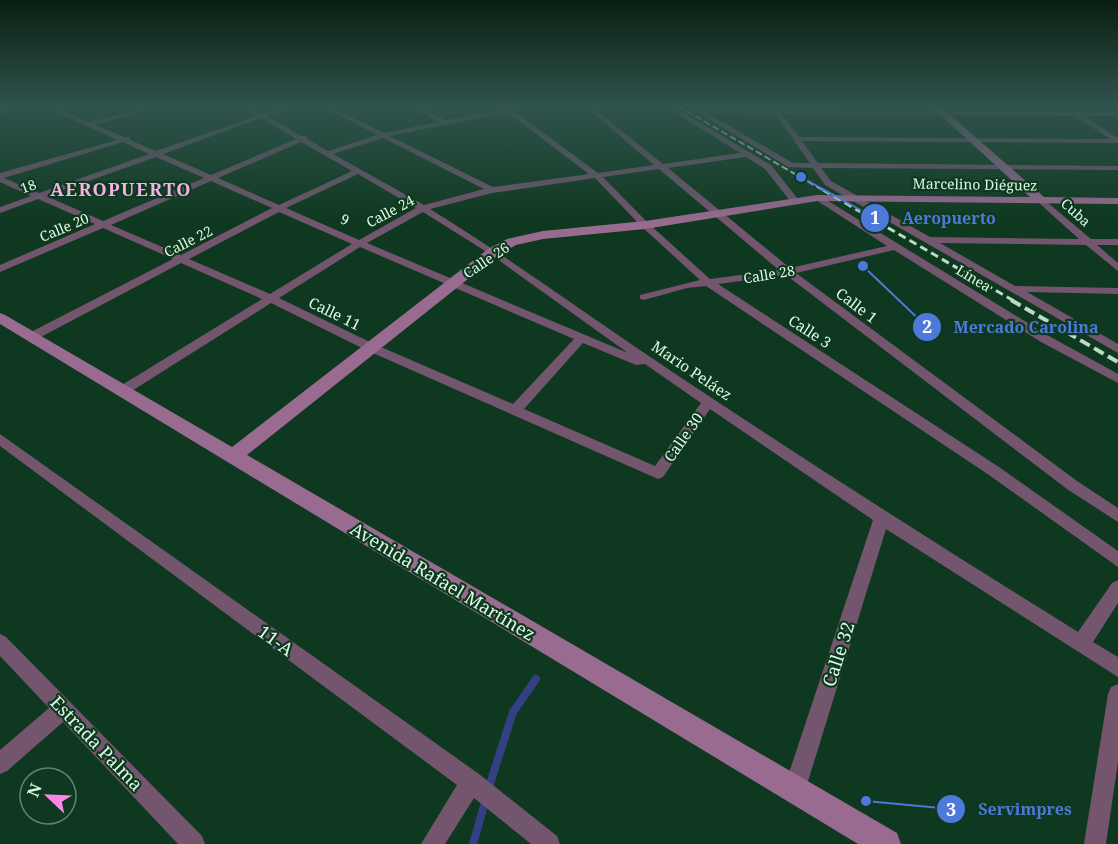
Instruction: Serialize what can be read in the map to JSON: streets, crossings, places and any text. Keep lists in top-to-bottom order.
{
  "streets": {
    "street": [
      "Marcelino Diéguez",
      "18",
      "Calle 24",
      "Cuba",
      "9",
      "Calle 20",
      "Calle 22",
      "Calle 26",
      "Calle 28",
      "Línea",
      "Calle 1",
      "Calle 11",
      "Calle 3",
      "Mario Peláez",
      "Calle 30",
      "Avenida Rafael Martínez",
      "11-A",
      "Calle 32",
      "Estrada Palma"
    ]
  },
  "crossings": [
    ["Marcelino Diéguez", "Cuba"],
    ["Marcelino Diéguez", "Calle 26"],
    ["Marcelino Diéguez", "Línea"],
    ["18", "9"],
    ["18", "Calle 11"],
    ["Calle 24", "9"],
    ["Calle 24", "Calle 1"],
    ["Calle 24", "Calle 11"],
    ["Calle 24", "Calle 3"],
    ["Calle 24", "Mario Peláez"],
    ["Calle 24", "Avenida Rafael Martínez"],
    ["9", "Calle 20"],
    ["9", "Calle 22"],
    ["9", "Calle 26"],
    ["9", "Mario Peláez"],
    ["Calle 20", "Calle 11"],
    ["Calle 22", "Calle 11"],
    ["Calle 22", "Mario Peláez"],
    ["Calle 22", "Avenida Rafael Martínez"],
    ["Calle 26", "Línea"],
    ["Calle 26", "Calle 1"],
    ["Calle 26", "Calle 11"],
    ["Calle 26", "Calle 3"],
    ["Calle 26", "Mario Peláez"],
    ["Calle 26", "Avenida Rafael Martínez"],
    ["Calle 28", "Línea"],
    ["Calle 28", "Calle 1"],
    ["Calle 28", "Calle 3"],
    ["Calle 11", "Calle 30"],
    ["Mario Peláez", "Calle 30"],
    ["Mario Peláez", "Calle 32"],
    ["Avenida Rafael Martínez", "Calle 32"]
  ],
  "districts": ["AEROPUERTO"],
  "places": ["Aeropuerto", "Mercado Carolina", "Servimpres"],
  "north": "top left"
}
